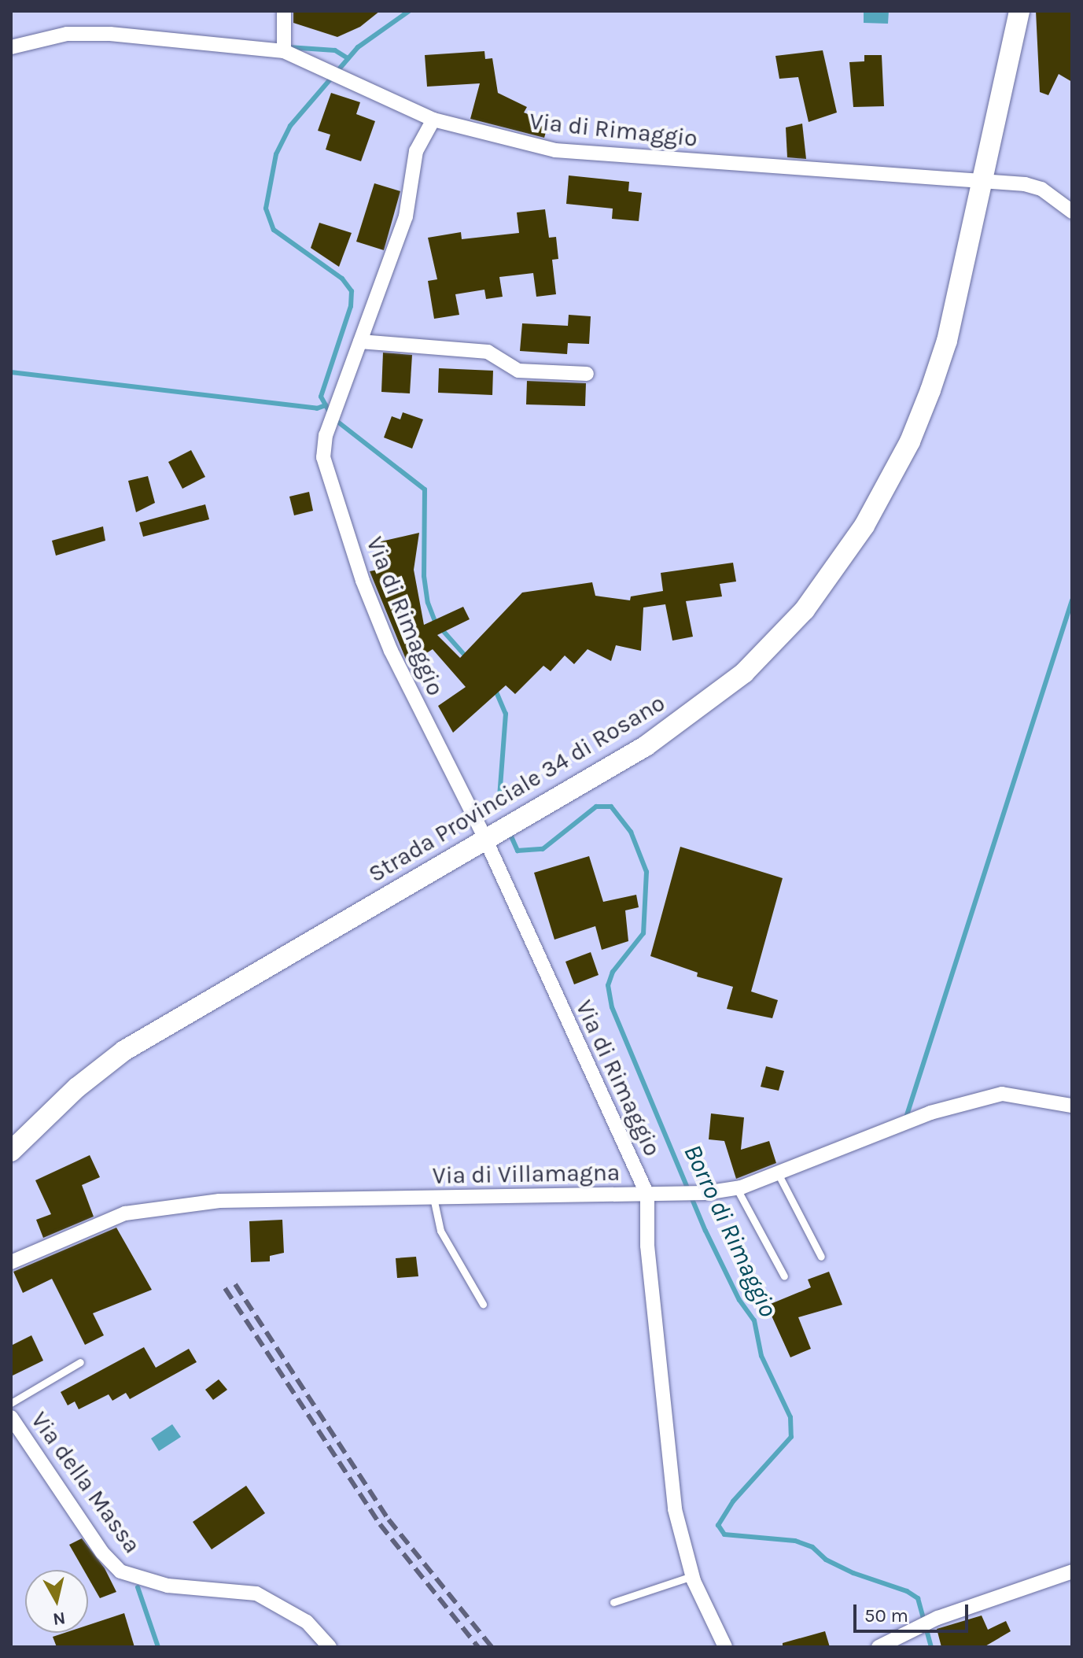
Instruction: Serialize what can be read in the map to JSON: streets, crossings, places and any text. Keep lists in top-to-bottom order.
{
  "streets": {
    "main road": ["Strada Provinciale 34 di Rosano"],
    "street": ["Via di Rimaggio", "Via di Villamagna", "Via della Massa"]
  },
  "crossings": [
    ["Via di Rimaggio", "Strada Provinciale 34 di Rosano"],
    ["Via di Rimaggio", "Via di Villamagna"]
  ],
  "water": ["Borro di Rimaggio"],
  "scale_bar": "50 m",
  "north": "bottom"
}
